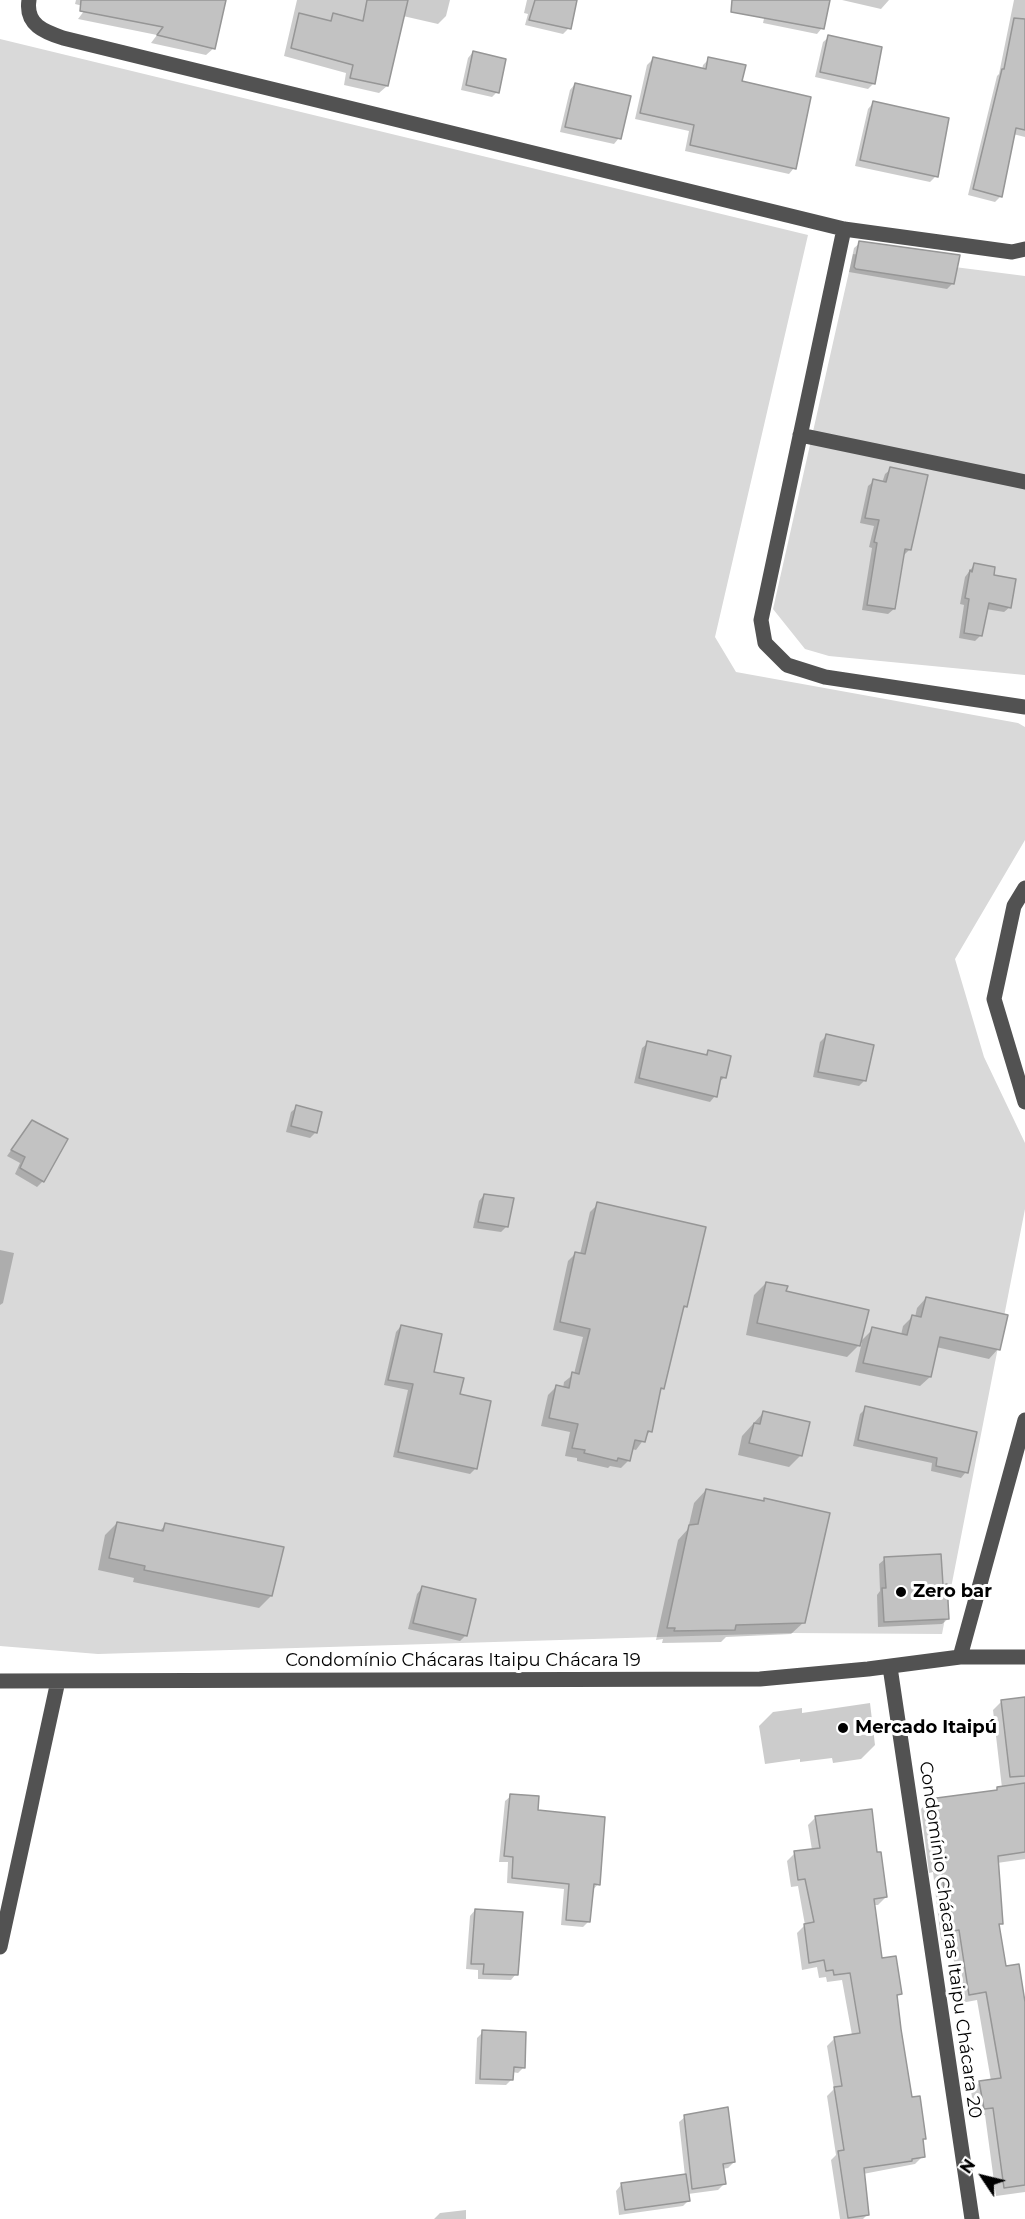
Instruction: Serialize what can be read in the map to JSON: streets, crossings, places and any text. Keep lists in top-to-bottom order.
{
  "streets": {
    "street": ["Condomínio Chácaras Itaipu Chácara 19", "Condomínio Chácaras Itaipu Chácara 20"]
  },
  "crossings": [
    ["Condomínio Chácaras Itaipu Chácara 19", "Condomínio Chácaras Itaipu Chácara 20"]
  ],
  "places": ["Zero bar", "Mercado Itaipú"],
  "north": "top left"
}
